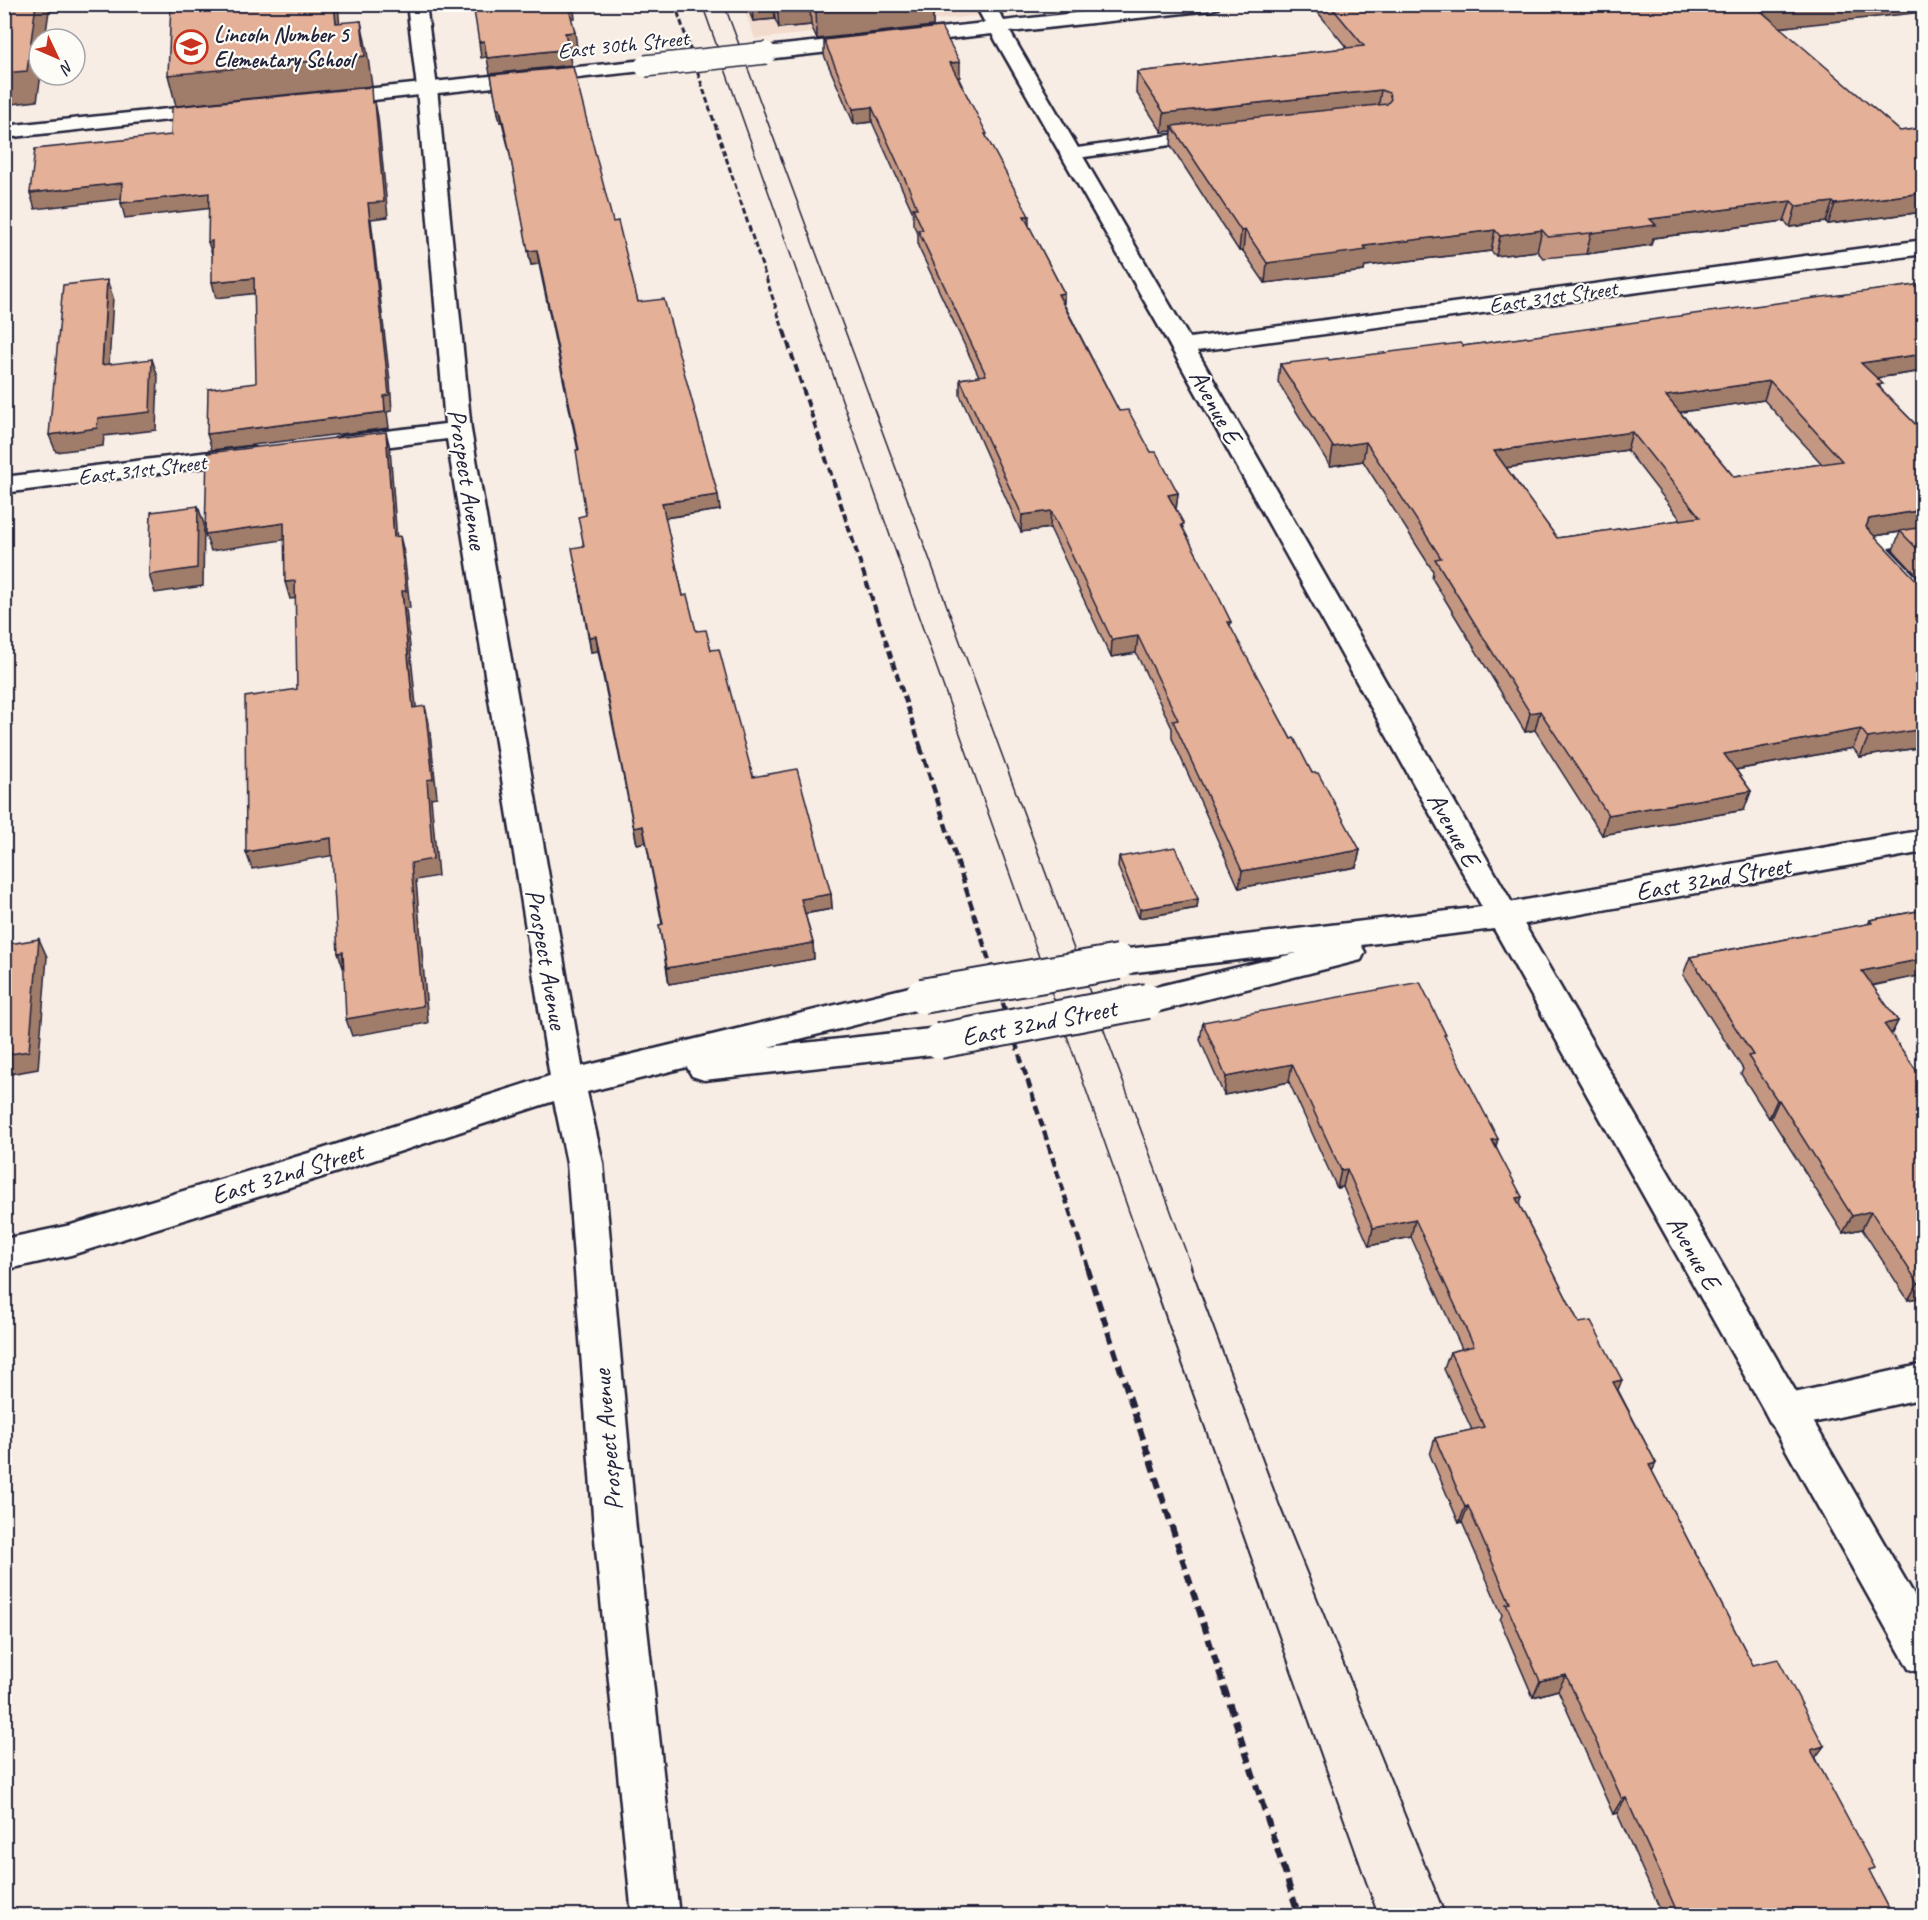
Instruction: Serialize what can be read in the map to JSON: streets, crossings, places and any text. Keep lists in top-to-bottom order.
{
  "streets": {
    "street": [
      "East 30th Street",
      "East 31st Street",
      "Avenue E",
      "Prospect Avenue",
      "East 32nd Street"
    ]
  },
  "crossings": [
    ["East 30th Street", "Avenue E"],
    ["East 30th Street", "Prospect Avenue"],
    ["East 31st Street", "Avenue E"],
    ["Avenue E", "East 32nd Street"],
    ["Prospect Avenue", "East 32nd Street"]
  ],
  "places": {
    "school or university": ["Lincoln Number 5 Elementary School"]
  },
  "north": "bottom right"
}
